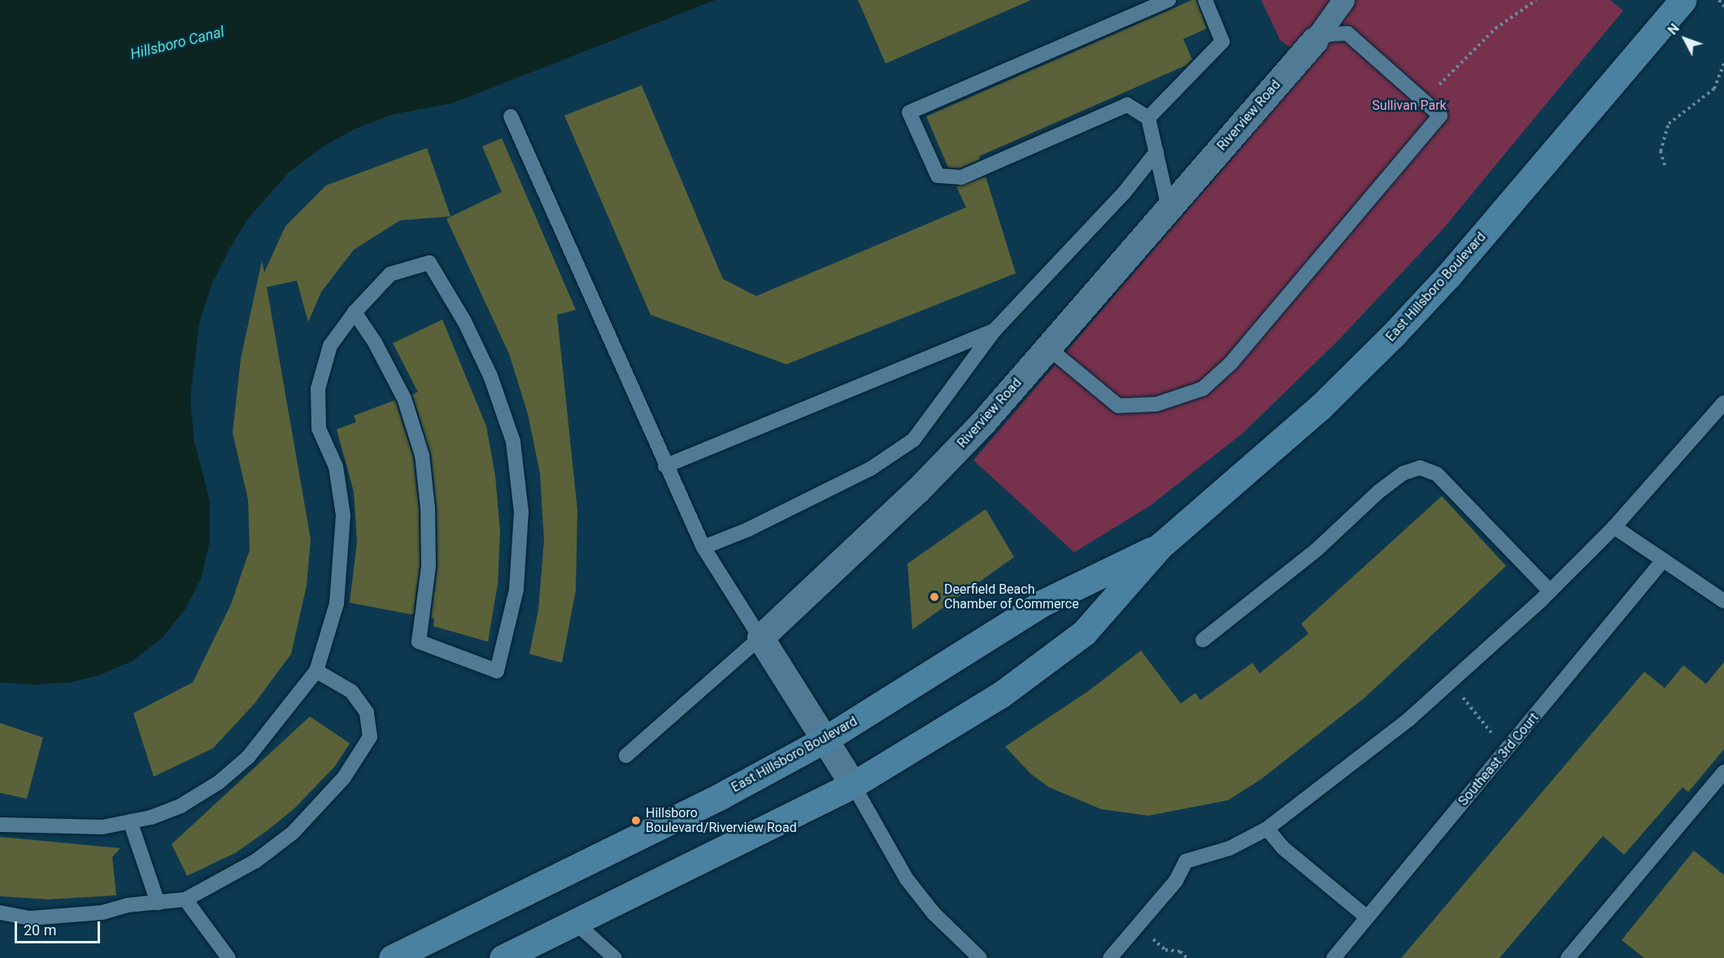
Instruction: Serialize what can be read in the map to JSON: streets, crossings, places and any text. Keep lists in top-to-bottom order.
{
  "streets": {
    "main road": ["East Hillsboro Boulevard"],
    "street": ["Riverview Road"],
    "lane": ["Southeast 3rd Court"]
  },
  "water": ["Hillsboro Canal"],
  "parks": ["Sullivan Park"],
  "places": ["Deerfield Beach Chamber of Commerce", "Hillsboro Boulevard/Riverview Road"],
  "scale_bar": "20 m",
  "north": "top left"
}
